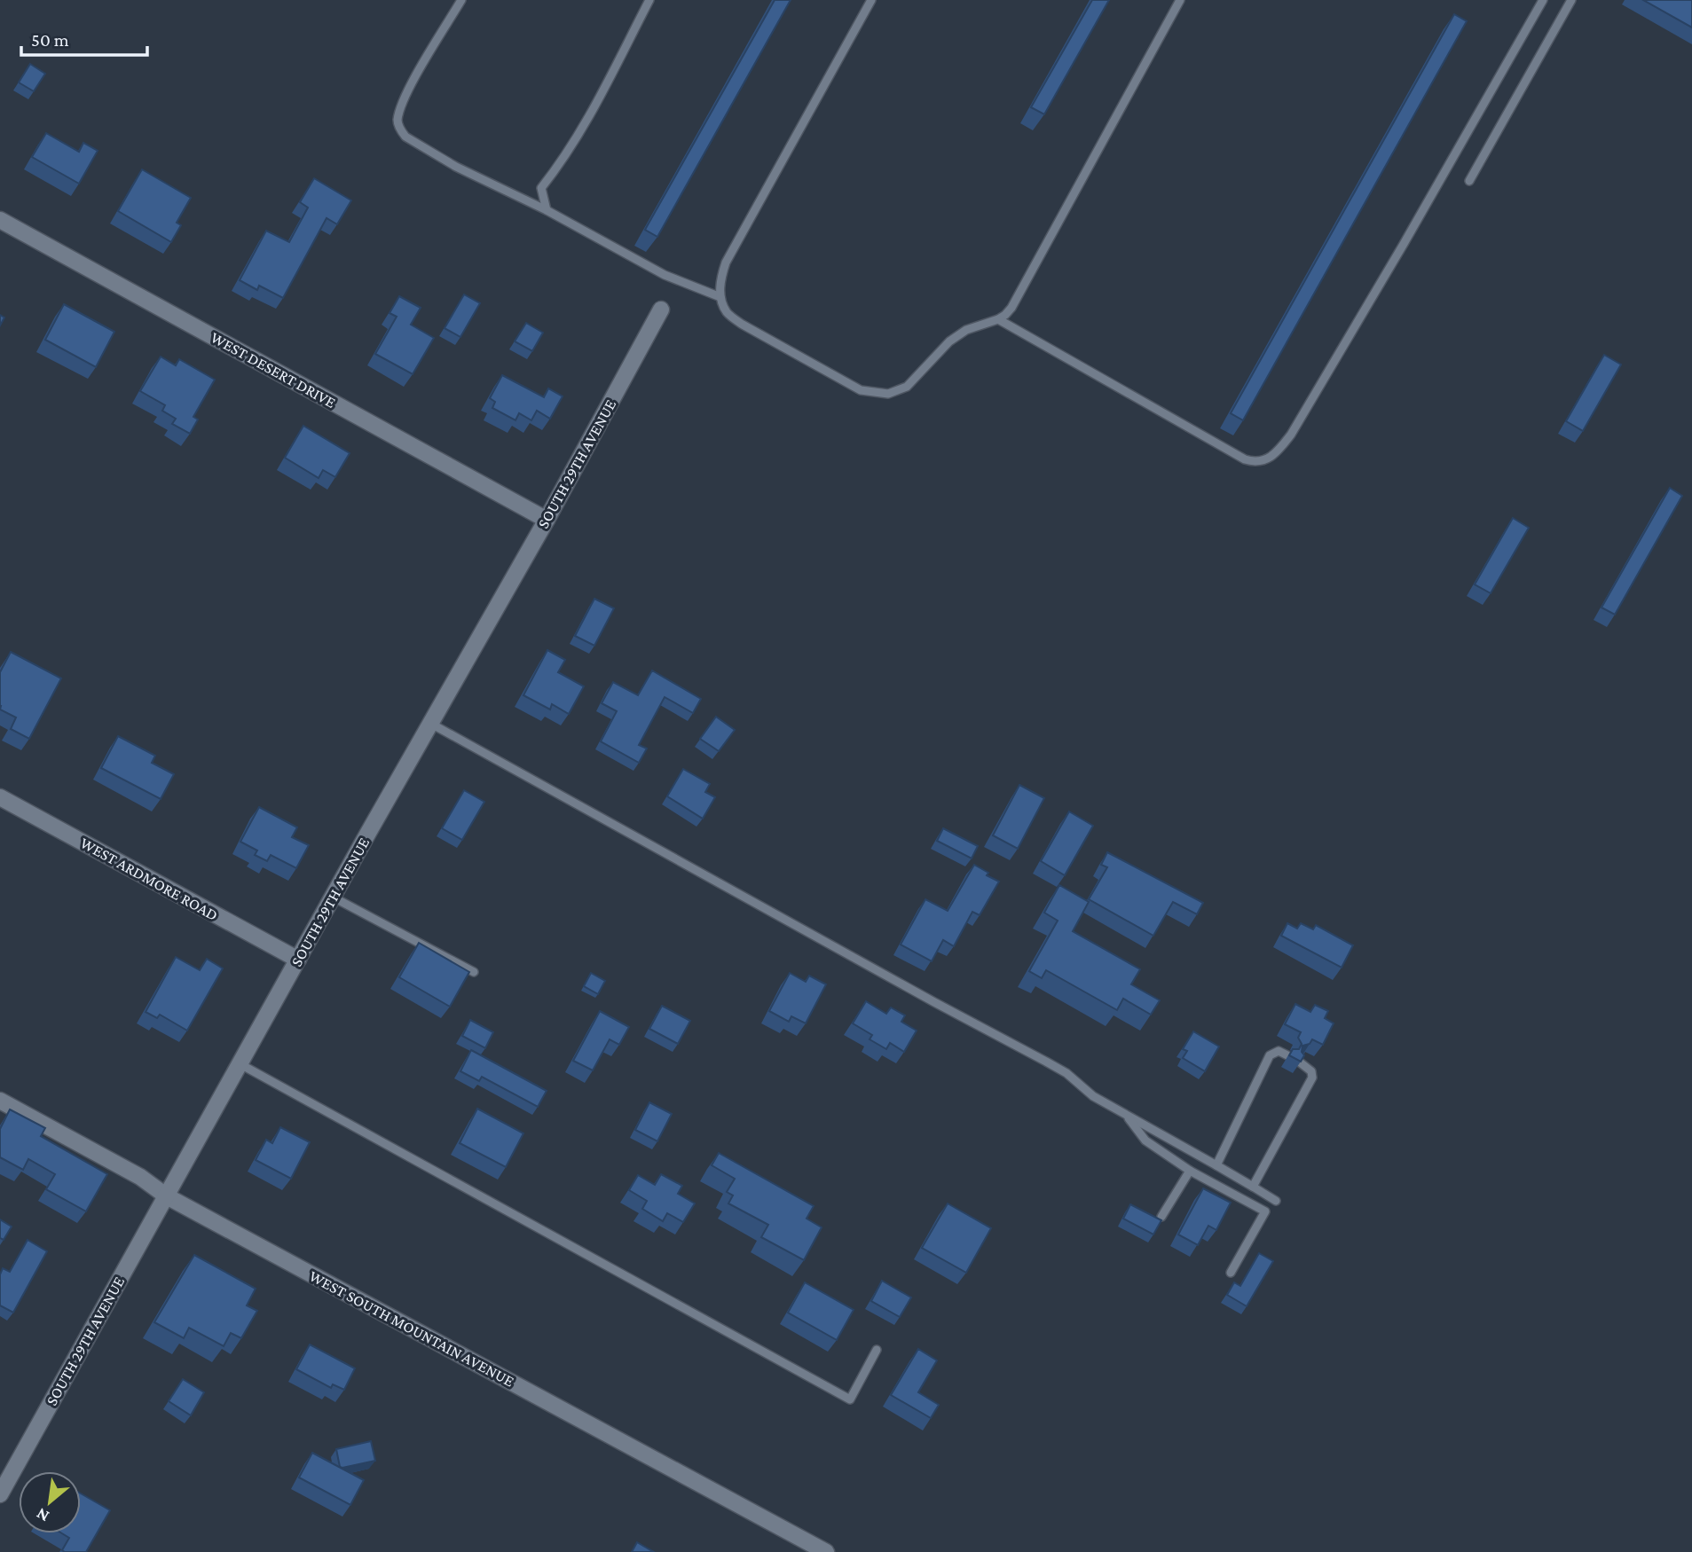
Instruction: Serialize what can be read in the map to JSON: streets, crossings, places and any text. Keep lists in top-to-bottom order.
{
  "streets": {
    "street": [
      "WEST DESERT DRIVE",
      "SOUTH 29TH AVENUE",
      "WEST ARDMORE ROAD",
      "WEST SOUTH MOUNTAIN AVENUE"
    ]
  },
  "crossings": [
    ["WEST DESERT DRIVE", "SOUTH 29TH AVENUE"],
    ["SOUTH 29TH AVENUE", "WEST ARDMORE ROAD"],
    ["SOUTH 29TH AVENUE", "WEST SOUTH MOUNTAIN AVENUE"]
  ],
  "scale_bar": "50 m",
  "north": "bottom left"
}
